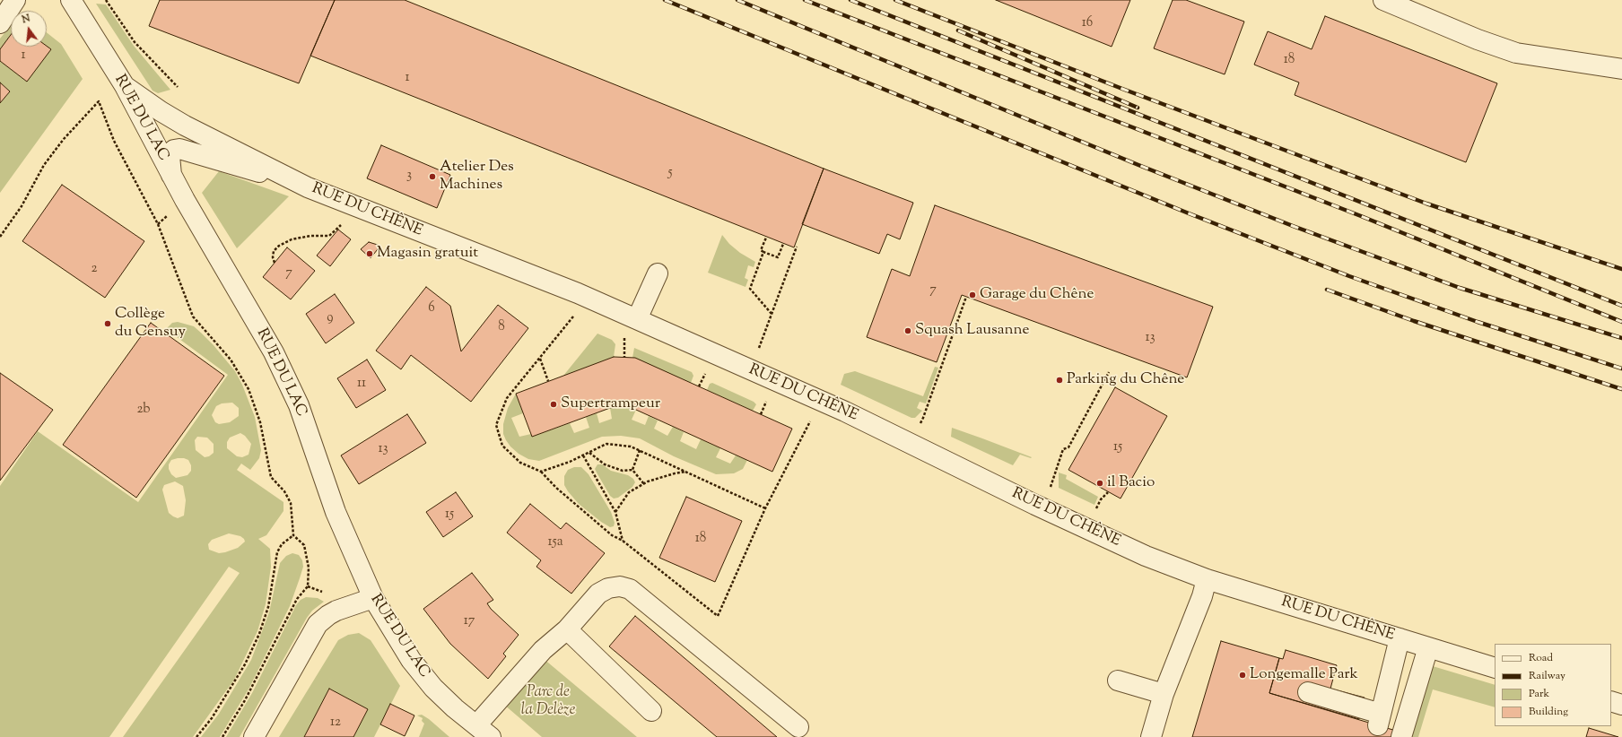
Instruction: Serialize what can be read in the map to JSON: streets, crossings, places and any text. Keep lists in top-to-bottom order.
{
  "streets": {
    "street": ["RUE DU LAC", "RUE DU CHÊNE"]
  },
  "crossings": [
    ["RUE DU LAC", "RUE DU CHÊNE"]
  ],
  "parks": ["Parc de la Delèze"],
  "places": [
    "Atelier Des Machines",
    "Magasin gratuit",
    "Garage du Chêne",
    "Collège du Censuy",
    "Squash Lausanne",
    "Parking du Chêne",
    "Supertrampeur",
    "il Bacio",
    "Longemalle Park"
  ],
  "house_numbers": [
    "16",
    "1",
    "18",
    "1",
    "5",
    "3",
    "2",
    "7",
    "7",
    "6",
    "9",
    "8",
    "13",
    "11",
    "2b",
    "15",
    "13",
    "15",
    "18",
    "15a",
    "17",
    "12"
  ],
  "legend": [
    "Road",
    "Railway",
    "Park",
    "Building"
  ],
  "north": "top"
}
